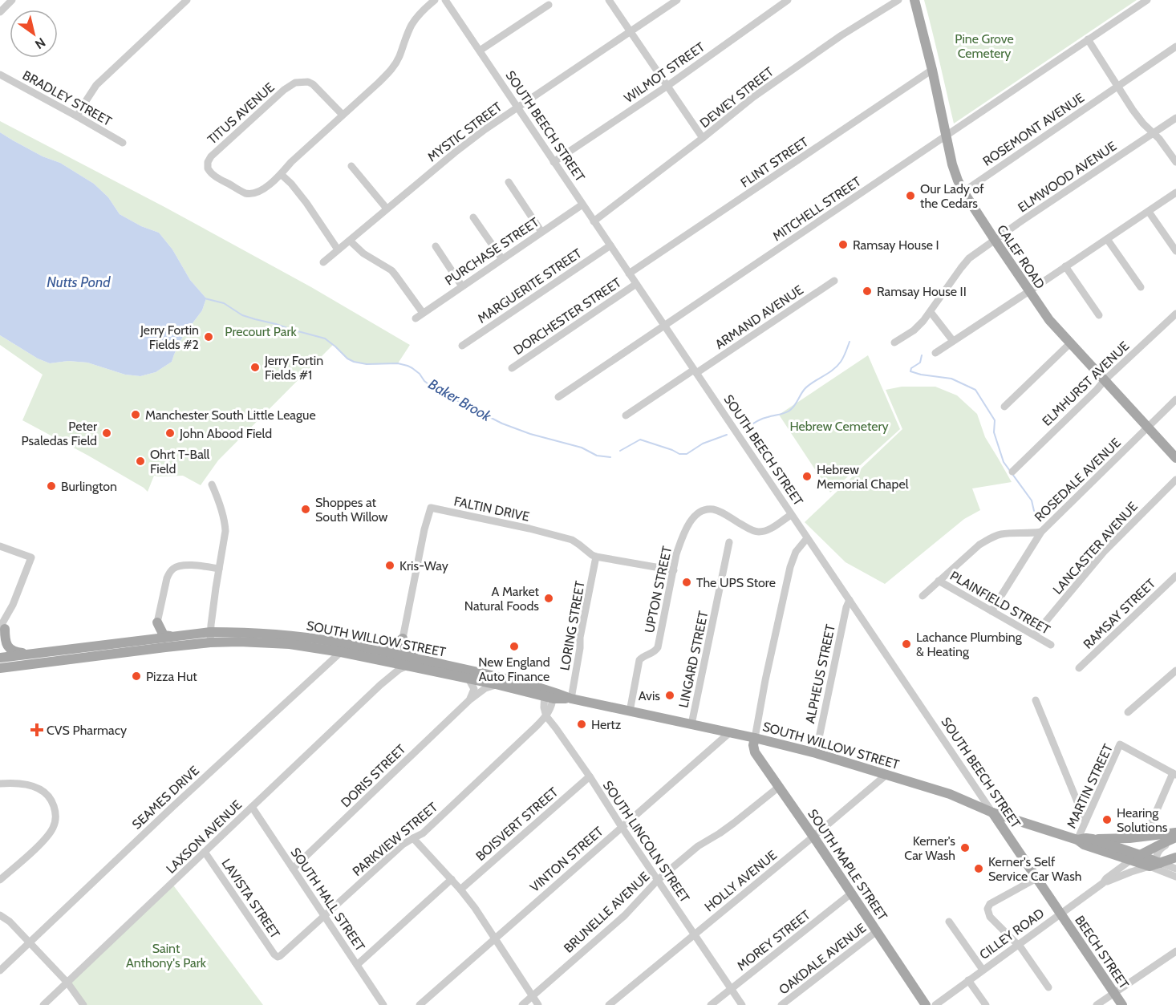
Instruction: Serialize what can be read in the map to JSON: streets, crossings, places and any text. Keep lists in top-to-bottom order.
{
  "streets": {
    "main road": [
      "SOUTH BEECH STREET",
      "CALEF ROAD",
      "SOUTH WILLOW STREET",
      "SOUTH MAPLE STREET",
      "BEECH STREET"
    ],
    "street": [
      "WILMOT STREET",
      "DEWEY STREET",
      "BRADLEY STREET",
      "TITUS AVENUE",
      "ROSEMONT AVENUE",
      "MYSTIC STREET",
      "FLINT STREET",
      "ELMWOOD AVENUE",
      "MITCHELL STREET",
      "PURCHASE STREET",
      "MARGUERITE STREET",
      "DORCHESTER STREET",
      "ARMAND AVENUE",
      "ELMHURST AVENUE",
      "ROSEDALE AVENUE",
      "FALTIN DRIVE",
      "LANCASTER AVENUE",
      "UPTON STREET",
      "PLAINFIELD STREET",
      "RAMSAY STREET",
      "LORING STREET",
      "LINGARD STREET",
      "ALPHEUS STREET",
      "DORIS STREET",
      "MARTIN STREET",
      "SEAMES DRIVE",
      "BOISVERT STREET",
      "LAXSON AVENUE",
      "PARKVIEW STREET",
      "SOUTH LINCOLN STREET",
      "VINTON STREET",
      "HOLLY AVENUE",
      "LAVISTA STREET",
      "SOUTH HALL STREET",
      "BRUNELLE AVENUE",
      "CILLEY ROAD",
      "MOREY STREET",
      "OAKDALE AVENUE"
    ]
  },
  "crossings": [
    ["WILMOT STREET", "SOUTH BEECH STREET"],
    ["DEWEY STREET", "SOUTH BEECH STREET"],
    ["SOUTH BEECH STREET", "MYSTIC STREET"],
    ["SOUTH BEECH STREET", "FLINT STREET"],
    ["SOUTH BEECH STREET", "MITCHELL STREET"],
    ["SOUTH BEECH STREET", "PURCHASE STREET"],
    ["SOUTH BEECH STREET", "MARGUERITE STREET"],
    ["SOUTH BEECH STREET", "DORCHESTER STREET"],
    ["SOUTH BEECH STREET", "ARMAND AVENUE"],
    ["SOUTH BEECH STREET", "UPTON STREET"],
    ["SOUTH BEECH STREET", "SOUTH WILLOW STREET"],
    ["SOUTH BEECH STREET", "ALPHEUS STREET"],
    ["SOUTH BEECH STREET", "CILLEY ROAD"],
    ["SOUTH BEECH STREET", "BEECH STREET"],
    ["ROSEMONT AVENUE", "CALEF ROAD"],
    ["FLINT STREET", "CALEF ROAD"],
    ["ELMWOOD AVENUE", "CALEF ROAD"],
    ["MITCHELL STREET", "CALEF ROAD"],
    ["CALEF ROAD", "ELMHURST AVENUE"],
    ["CALEF ROAD", "ROSEDALE AVENUE"],
    ["ROSEDALE AVENUE", "PLAINFIELD STREET"],
    ["FALTIN DRIVE", "UPTON STREET"],
    ["FALTIN DRIVE", "LORING STREET"],
    ["LANCASTER AVENUE", "PLAINFIELD STREET"],
    ["UPTON STREET", "SOUTH WILLOW STREET"],
    ["LORING STREET", "SOUTH WILLOW STREET"],
    ["SOUTH WILLOW STREET", "LINGARD STREET"],
    ["SOUTH WILLOW STREET", "ALPHEUS STREET"],
    ["SOUTH WILLOW STREET", "DORIS STREET"],
    ["SOUTH WILLOW STREET", "MARTIN STREET"],
    ["SOUTH WILLOW STREET", "SEAMES DRIVE"],
    ["SOUTH WILLOW STREET", "LAXSON AVENUE"],
    ["SOUTH WILLOW STREET", "VINTON STREET"],
    ["SOUTH WILLOW STREET", "SOUTH MAPLE STREET"],
    ["SOUTH WILLOW STREET", "HOLLY AVENUE"],
    ["SOUTH WILLOW STREET", "CILLEY ROAD"],
    ["DORIS STREET", "SOUTH HALL STREET"],
    ["BOISVERT STREET", "SOUTH LINCOLN STREET"],
    ["LAXSON AVENUE", "LAVISTA STREET"],
    ["LAXSON AVENUE", "SOUTH HALL STREET"],
    ["PARKVIEW STREET", "SOUTH LINCOLN STREET"],
    ["PARKVIEW STREET", "LAVISTA STREET"],
    ["PARKVIEW STREET", "SOUTH HALL STREET"],
    ["SOUTH LINCOLN STREET", "VINTON STREET"],
    ["SOUTH LINCOLN STREET", "HOLLY AVENUE"],
    ["SOUTH LINCOLN STREET", "BRUNELLE AVENUE"],
    ["SOUTH LINCOLN STREET", "MOREY STREET"],
    ["SOUTH MAPLE STREET", "HOLLY AVENUE"],
    ["SOUTH MAPLE STREET", "BRUNELLE AVENUE"],
    ["SOUTH MAPLE STREET", "MOREY STREET"],
    ["SOUTH MAPLE STREET", "OAKDALE AVENUE"],
    ["CILLEY ROAD", "BEECH STREET"]
  ],
  "water": ["Nutts Pond", "Baker Brook"],
  "parks": [
    "Pine Grove Cemetery",
    "Precourt Park",
    "Hebrew Cemetery",
    "Saint Anthony's Park"
  ],
  "places": {
    "other": [
      "Our Lady of the Cedars",
      "Ramsay House I",
      "Ramsay House II",
      "Jerry Fortin Fields #2",
      "Jerry Fortin Fields #1",
      "Manchester South Little League",
      "Peter Psaledas Field",
      "John Abood Field",
      "Ohrt T-Ball Field",
      "Hebrew Memorial Chapel",
      "Burlington",
      "Shoppes at South Willow",
      "Kris-Way",
      "The UPS Store",
      "A Market Natural Foods",
      "Lachance Plumbing & Heating",
      "New England Auto Finance",
      "Pizza Hut",
      "Avis",
      "Hertz",
      "Hearing Solutions",
      "Kerner's Car Wash",
      "Kerner's Self Service Car Wash"
    ],
    "health": ["CVS Pharmacy"]
  },
  "north": "bottom right"
}
